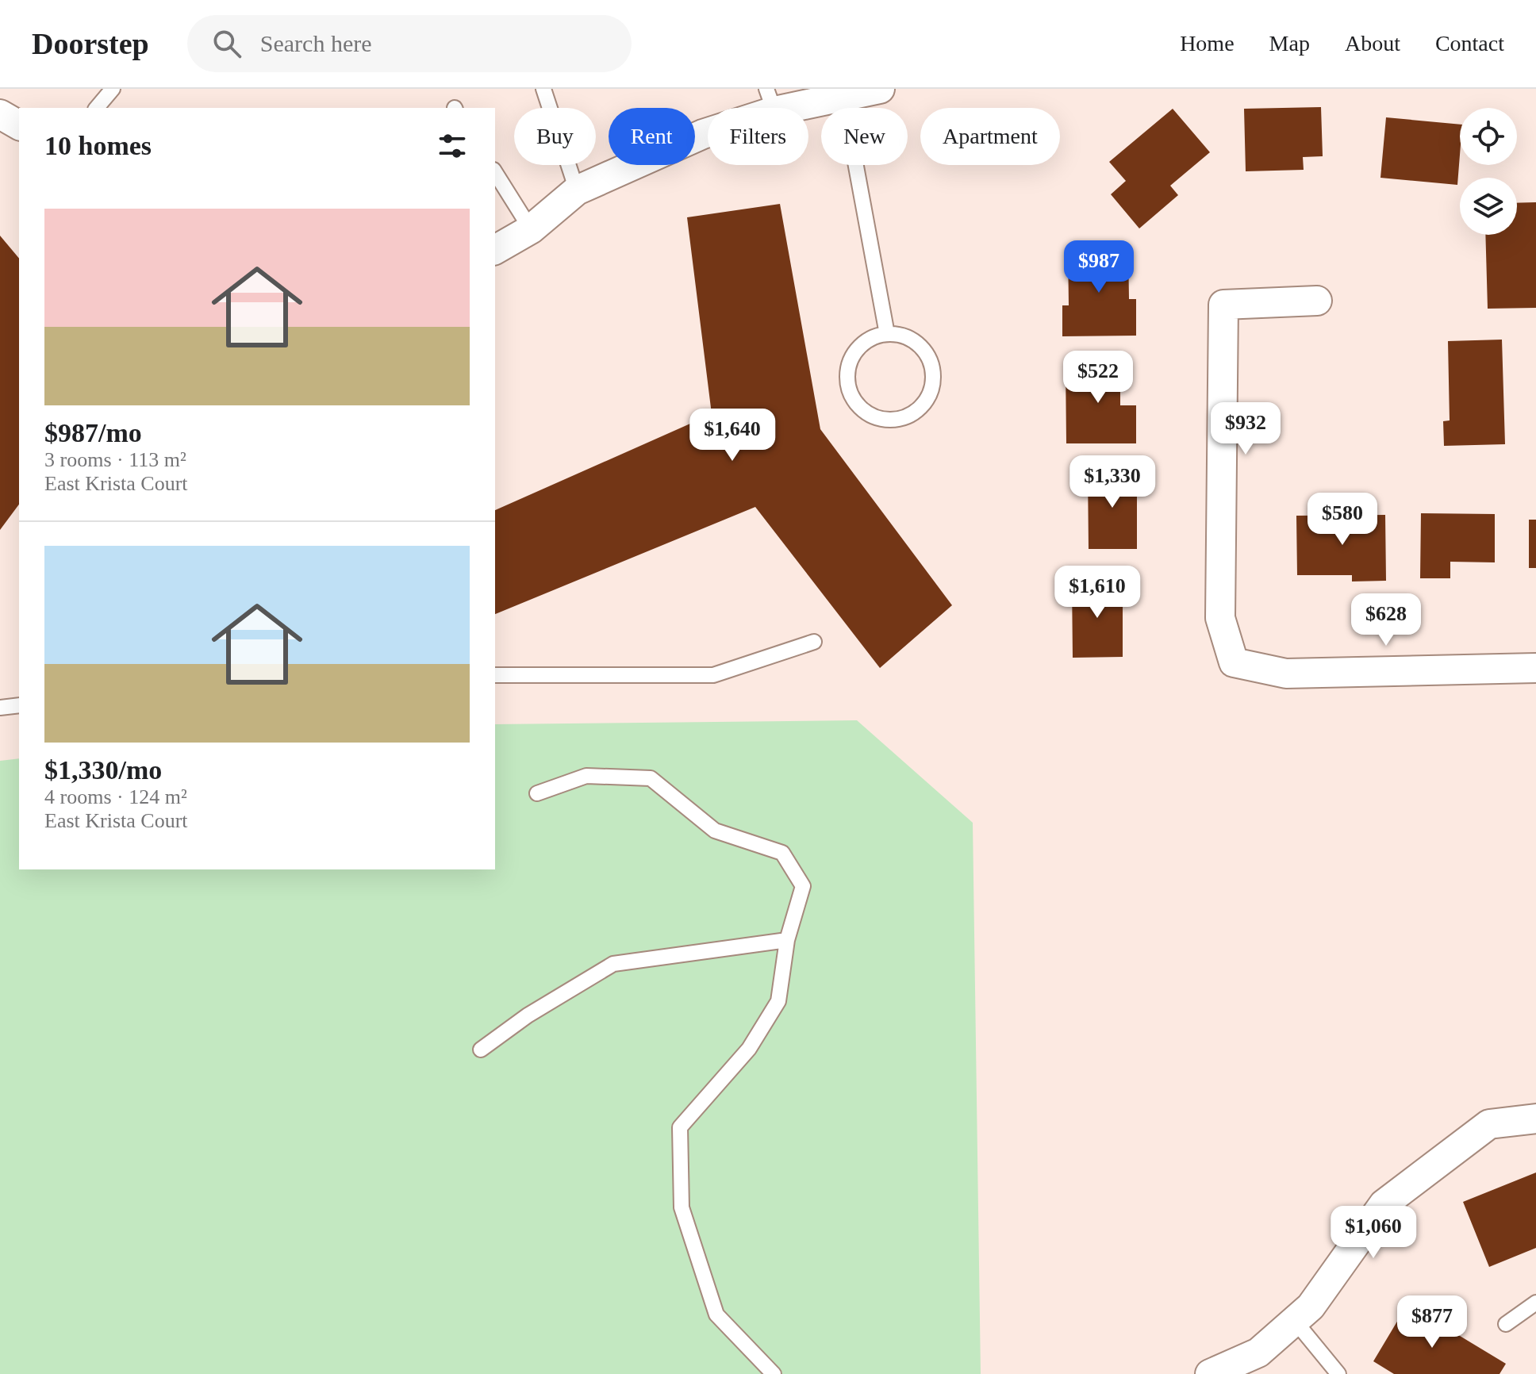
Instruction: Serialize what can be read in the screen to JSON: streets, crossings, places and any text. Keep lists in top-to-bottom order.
{
  "page": {
    "header": "Doorstep",
    "search": "Search here",
    "nav": [
      "Home",
      "Map",
      "About",
      "Contact"
    ],
    "chip": [
      "Buy",
      "Rent",
      "Filters",
      "New",
      "Apartment"
    ],
    "heading": "10 homes",
    "list": [
      {
        "name": "$987/mo",
        "note": "3 rooms · 113 m² · East Krista Court"
      },
      {
        "name": "$1,330/mo",
        "note": "4 rooms · 124 m² · East Krista Court"
      }
    ],
    "price": [
      "$987",
      "$522",
      "$932",
      "$1,640",
      "$1,330",
      "$580",
      "$1,610",
      "$628",
      "$1,060",
      "$877"
    ]
  }
}
